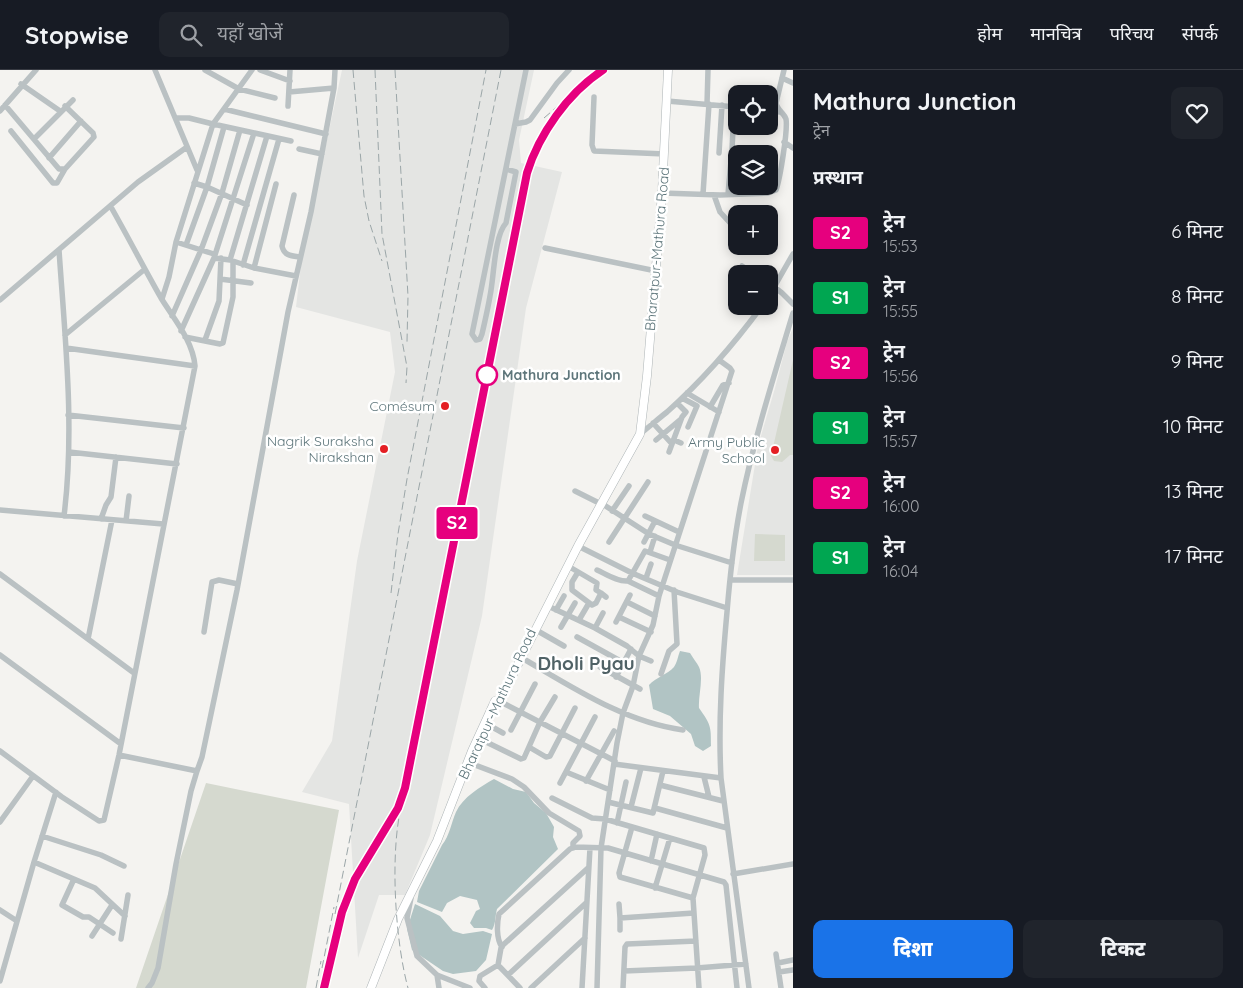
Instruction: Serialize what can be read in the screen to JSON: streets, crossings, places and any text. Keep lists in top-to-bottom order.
{
  "streets": {
    "highway": ["Bharatpur-Mathura Road"]
  },
  "districts": ["Dholi Pyau"],
  "places": [
    "Mathura Junction",
    "Comésum",
    "Nagrik Suraksha Nirakshan",
    "Army Public School"
  ],
  "page": {
    "header": "Stopwise",
    "search": "यहाँ खोजें",
    "nav": [
      "होम",
      "मानचित्र",
      "परिचय",
      "संपर्क"
    ],
    "on_map": "S2",
    "heading": [
      ["Mathura Junction", "ट्रेन"],
      "प्रस्थान"
    ],
    "map_buttons": ["+", "−"],
    "list": [
      {
        "mark": "S2",
        "name": "ट्रेन",
        "note": "15:53",
        "value": "6 मिनट"
      },
      {
        "mark": "S1",
        "name": "ट्रेन",
        "note": "15:55",
        "value": "8 मिनट"
      },
      {
        "mark": "S2",
        "name": "ट्रेन",
        "note": "15:56",
        "value": "9 मिनट"
      },
      {
        "mark": "S1",
        "name": "ट्रेन",
        "note": "15:57",
        "value": "10 मिनट"
      },
      {
        "mark": "S2",
        "name": "ट्रेन",
        "note": "16:00",
        "value": "13 मिनट"
      },
      {
        "mark": "S1",
        "name": "ट्रेन",
        "note": "16:04",
        "value": "17 मिनट"
      }
    ],
    "buttons": ["दिशा", "टिकट"]
  }
}
